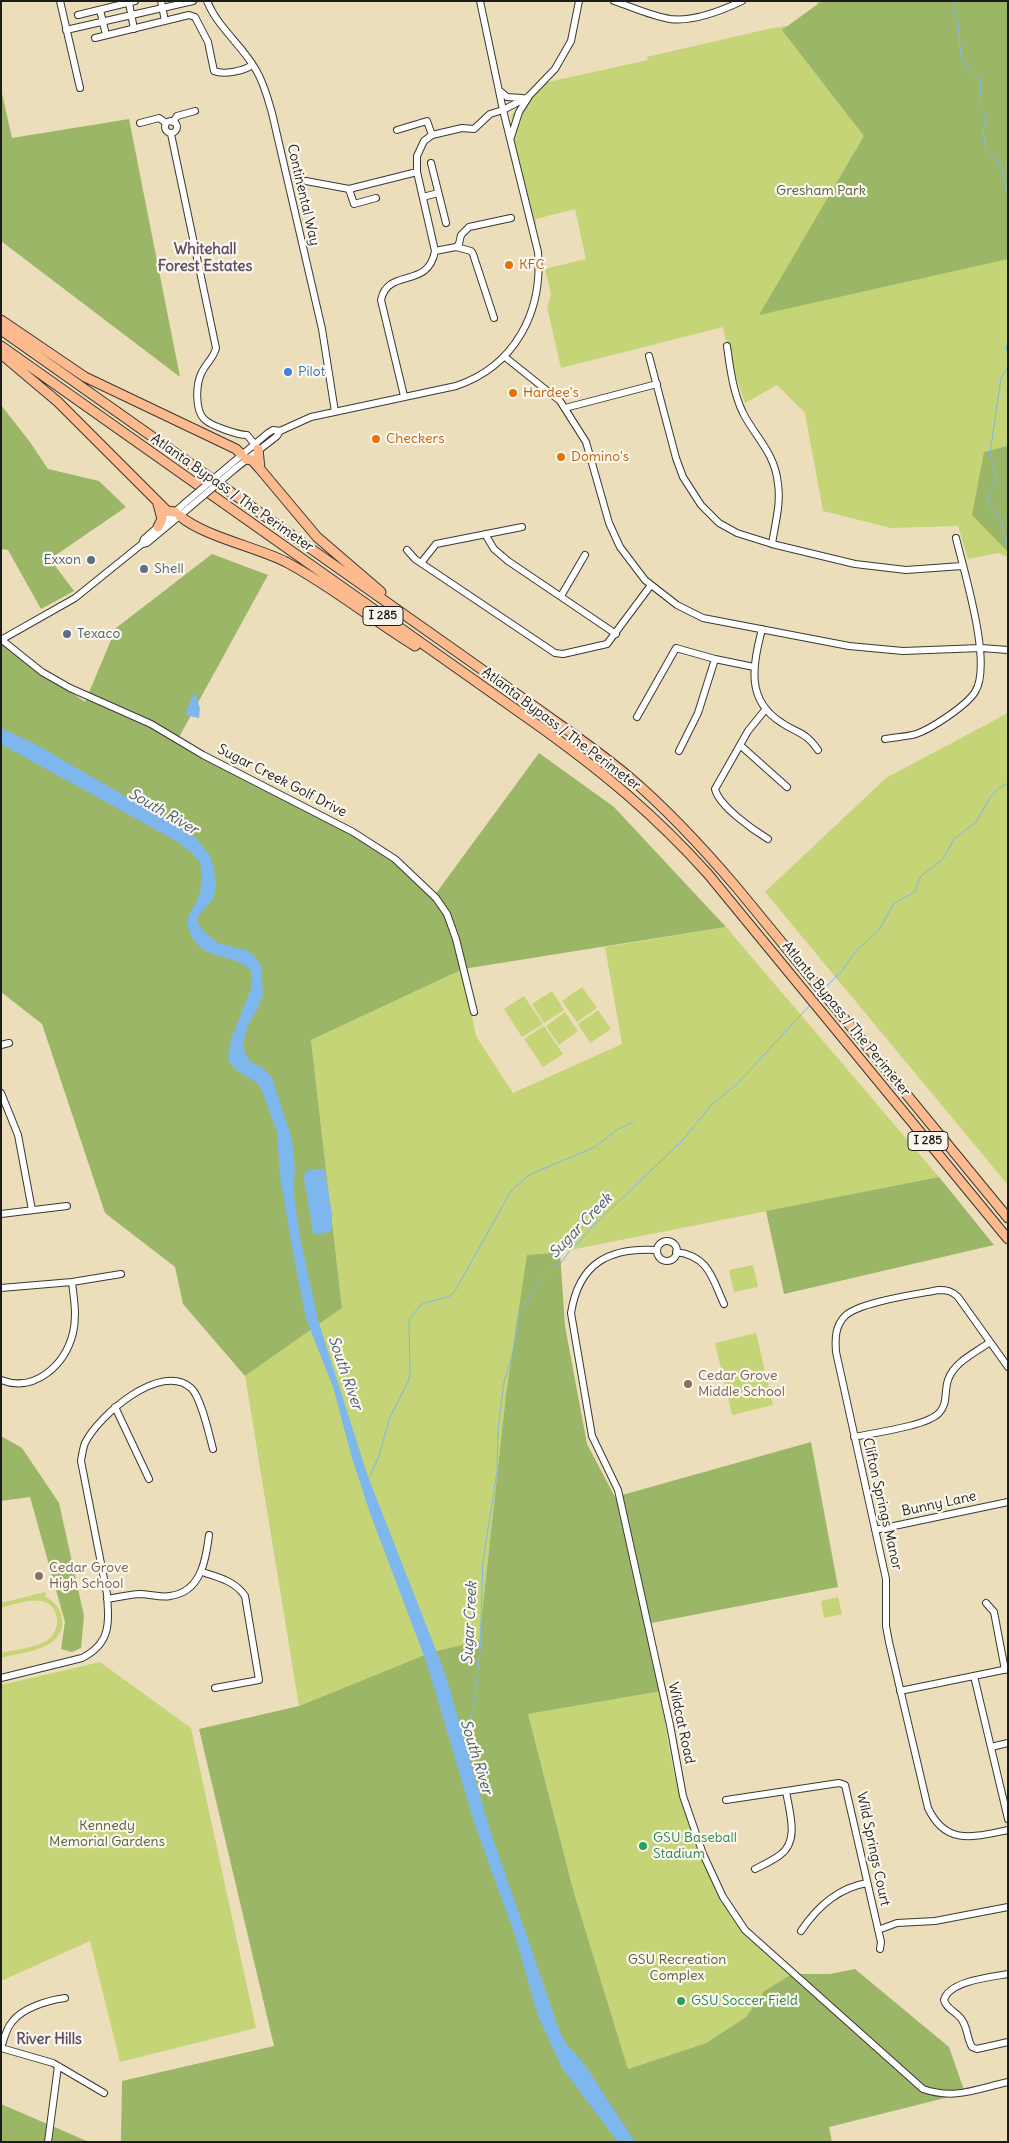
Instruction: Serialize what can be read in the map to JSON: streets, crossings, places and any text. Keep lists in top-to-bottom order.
{
  "streets": {
    "highway": ["Atlanta Bypass / The Perimeter", "I 285"],
    "street": [
      "Continental Way",
      "Sugar Creek Golf Drive",
      "Clifton Springs Manor",
      "Bunny Lane",
      "Wildcat Road",
      "Wild Springs Court"
    ]
  },
  "crossings": [
    ["Clifton Springs Manor", "Bunny Lane"]
  ],
  "districts": ["Whitehall Forest Estates", "River Hills"],
  "water": ["South River", "Sugar Creek"],
  "parks": ["Gresham Park", "Kennedy Memorial Gardens", "GSU Recreation Complex"],
  "places": [
    "KFC",
    "Pilot",
    "Hardee's",
    "Checkers",
    "Domino's",
    "Exxon",
    "Shell",
    "Texaco",
    "Cedar Grove Middle School",
    "Cedar Grove High School",
    "GSU Baseball Stadium",
    "GSU Soccer Field"
  ]
}
